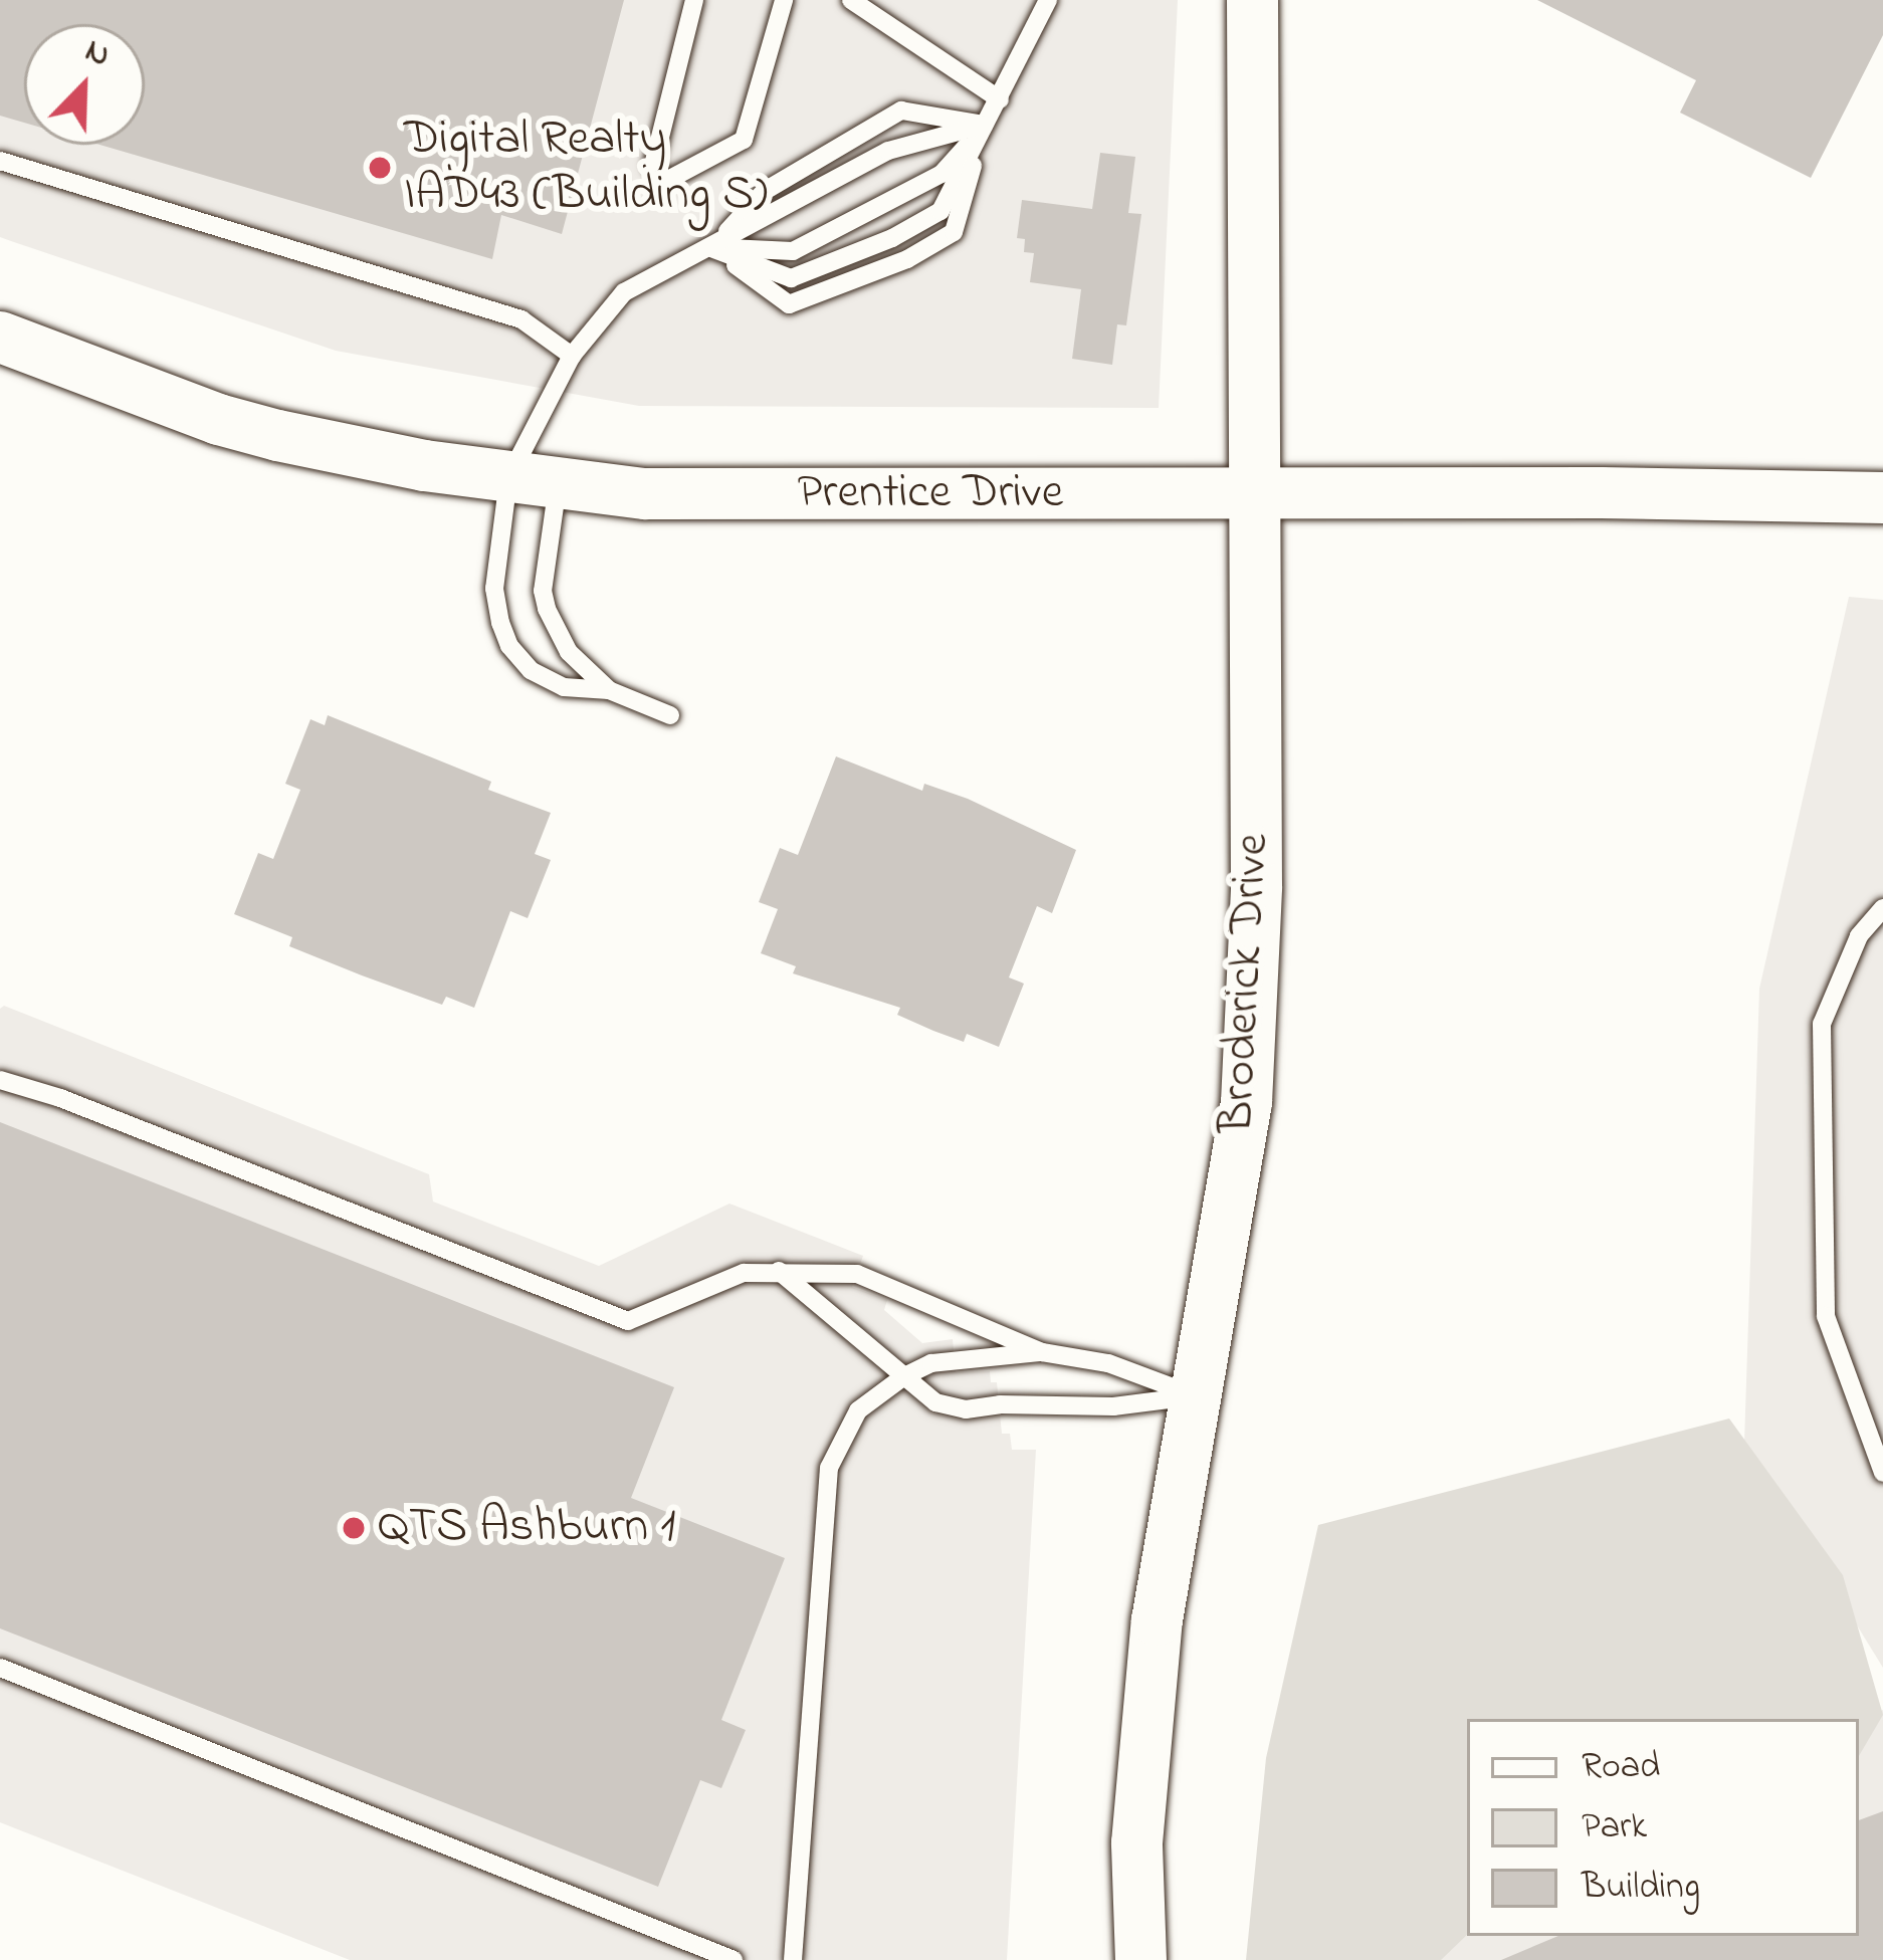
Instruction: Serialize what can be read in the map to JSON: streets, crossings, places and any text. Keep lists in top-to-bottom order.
{
  "streets": {
    "street": ["Prentice Drive", "Broderick Drive"]
  },
  "crossings": [
    ["Prentice Drive", "Broderick Drive"]
  ],
  "places": ["Digital Realty IAD43 (Building S)", "QTS Ashburn 1"],
  "legend": ["Road", "Park", "Building"],
  "north": "top right"
}
